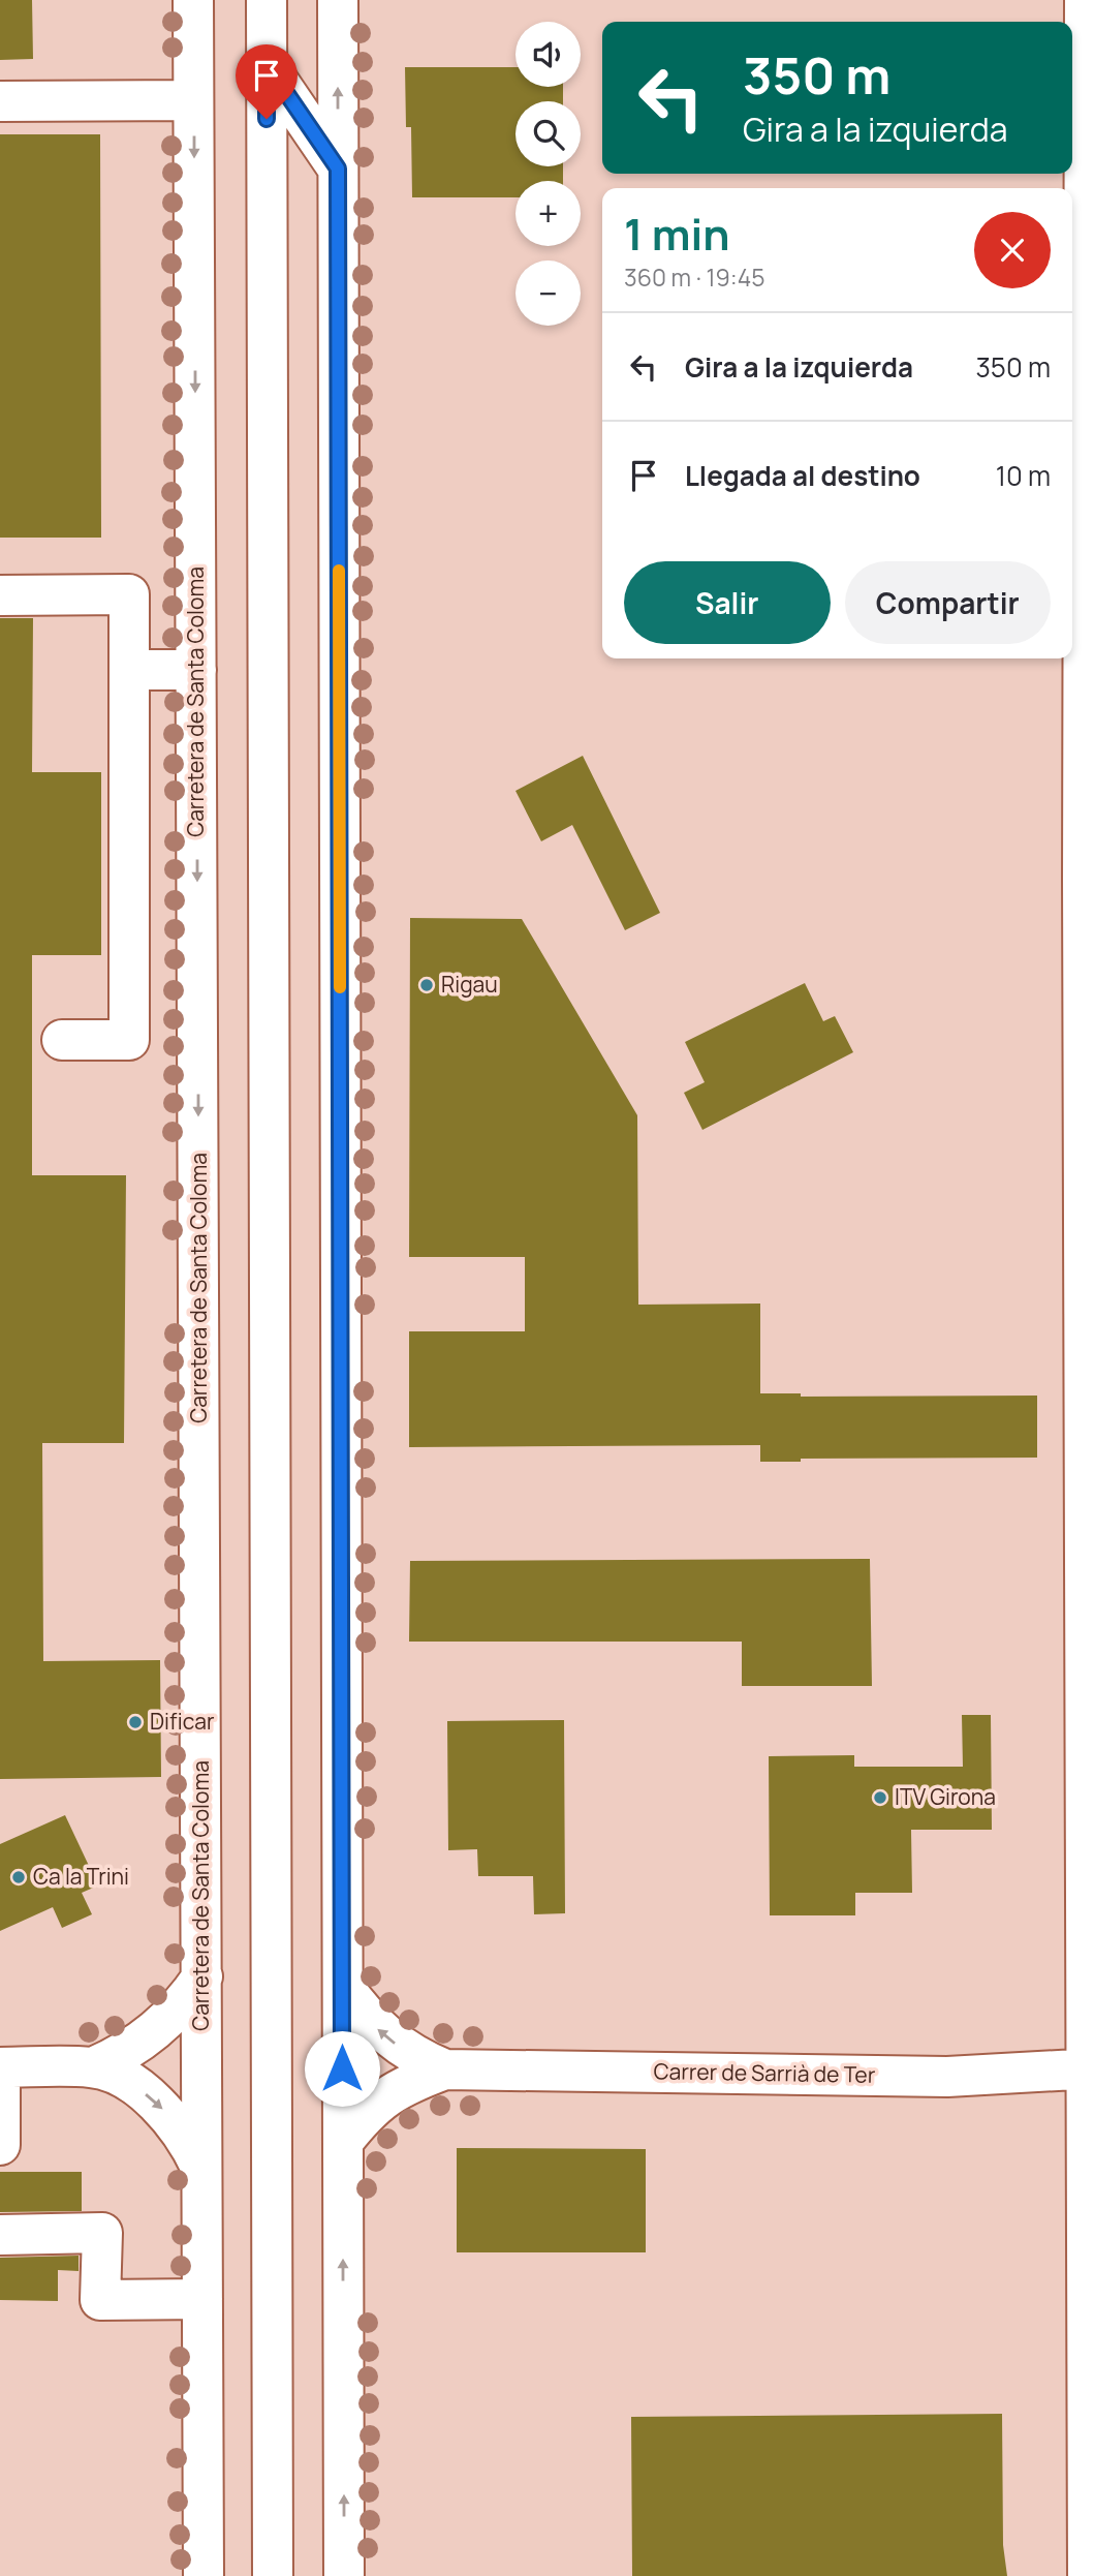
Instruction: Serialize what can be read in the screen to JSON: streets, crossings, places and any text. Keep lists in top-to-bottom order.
{
  "streets": {
    "street": ["Carretera de Santa Coloma", "Carrer de Sarrià de Ter"]
  },
  "places": [
    "Rigau",
    "Dificar",
    "ITV Girona",
    "Ca la Trini"
  ],
  "page": {
    "map_buttons": ["+", "−"],
    "turn": ["350 m", "Gira a la izquierda"],
    "heading": ["1 min", "360 m · 19:45"],
    "list": [
      {
        "name": "Gira a la izquierda",
        "value": "350 m"
      },
      {
        "name": "Llegada al destino",
        "value": "10 m"
      }
    ],
    "buttons": ["Salir", "Compartir"]
  }
}
